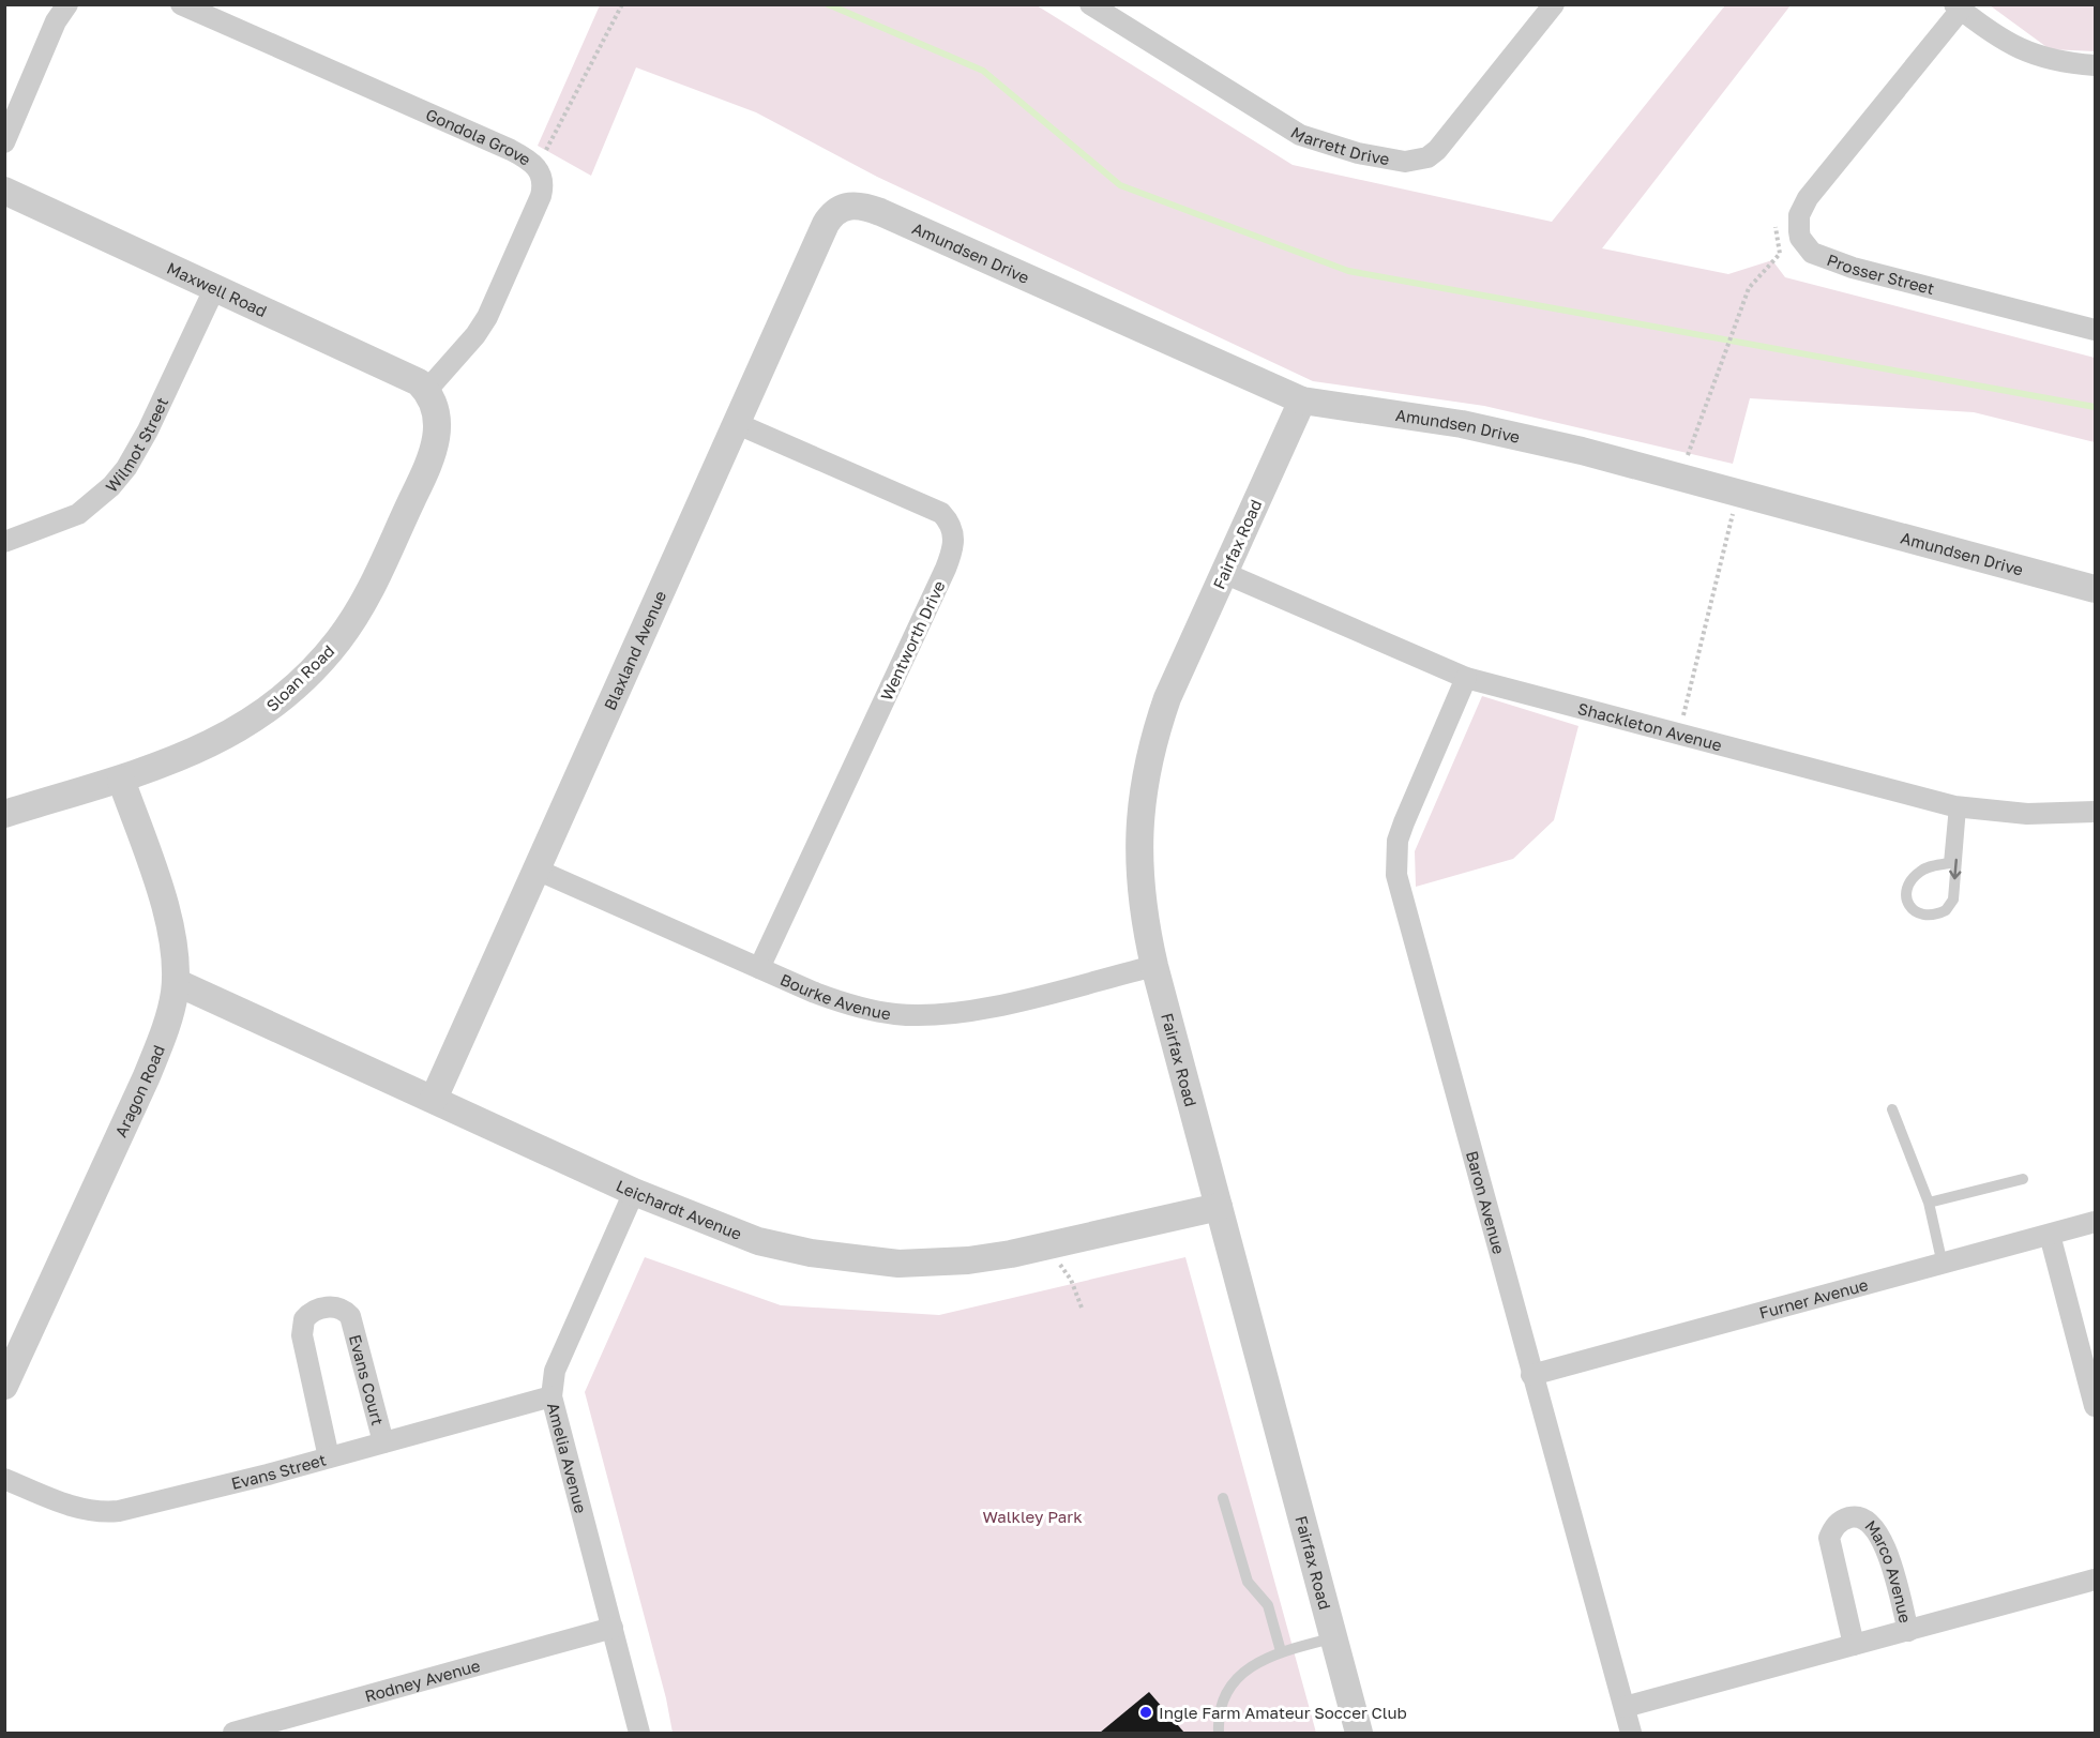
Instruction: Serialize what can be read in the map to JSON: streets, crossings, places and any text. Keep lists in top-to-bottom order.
{
  "streets": {
    "street": [
      "Gondola Grove",
      "Marrett Drive",
      "Amundsen Drive",
      "Prosser Street",
      "Maxwell Road",
      "Wilmot Street",
      "Fairfax Road",
      "Wentworth Drive",
      "Blaxland Avenue",
      "Sloan Road",
      "Shackleton Avenue",
      "Bourke Avenue",
      "Aragon Road",
      "Baron Avenue",
      "Leichardt Avenue",
      "Furner Avenue",
      "Evans Court",
      "Amelia Avenue",
      "Evans Street",
      "Marco Avenue",
      "Rodney Avenue"
    ]
  },
  "crossings": [
    ["Gondola Grove", "Maxwell Road"],
    ["Gondola Grove", "Sloan Road"],
    ["Amundsen Drive", "Fairfax Road"],
    ["Amundsen Drive", "Blaxland Avenue"],
    ["Maxwell Road", "Wilmot Street"],
    ["Maxwell Road", "Sloan Road"],
    ["Fairfax Road", "Shackleton Avenue"],
    ["Fairfax Road", "Bourke Avenue"],
    ["Fairfax Road", "Leichardt Avenue"],
    ["Wentworth Drive", "Blaxland Avenue"],
    ["Wentworth Drive", "Bourke Avenue"],
    ["Blaxland Avenue", "Bourke Avenue"],
    ["Blaxland Avenue", "Leichardt Avenue"],
    ["Sloan Road", "Aragon Road"],
    ["Shackleton Avenue", "Baron Avenue"],
    ["Aragon Road", "Leichardt Avenue"],
    ["Baron Avenue", "Furner Avenue"],
    ["Baron Avenue", "Marco Avenue"],
    ["Leichardt Avenue", "Amelia Avenue"],
    ["Evans Court", "Evans Street"],
    ["Amelia Avenue", "Evans Street"],
    ["Amelia Avenue", "Rodney Avenue"]
  ],
  "parks": ["Walkley Park"],
  "places": ["Ingle Farm Amateur Soccer Club"]
}
